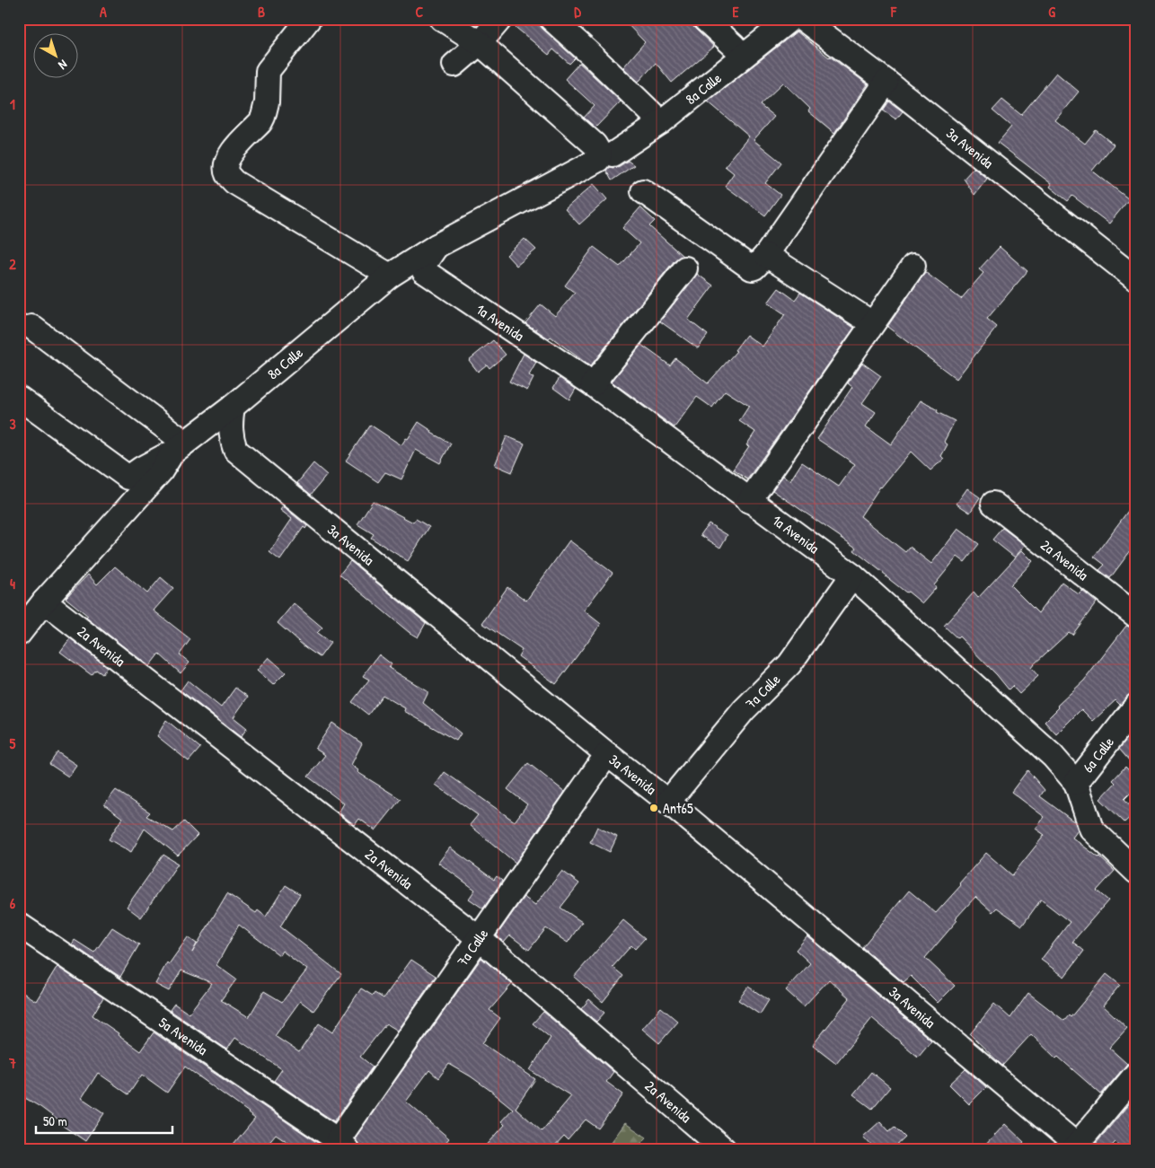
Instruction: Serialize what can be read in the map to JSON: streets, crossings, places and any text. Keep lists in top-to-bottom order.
{
  "streets": {
    "street": [
      "8a Calle",
      "3a Avenida",
      "1a Avenida",
      "2a Avenida",
      "7a Calle",
      "6a Calle",
      "5a Avenida"
    ]
  },
  "crossings": [
    ["8a Calle", "3a Avenida"],
    ["8a Calle", "1a Avenida"],
    ["8a Calle", "2a Avenida"],
    ["3a Avenida", "7a Calle"],
    ["1a Avenida", "7a Calle"],
    ["1a Avenida", "6a Calle"],
    ["2a Avenida", "7a Calle"],
    ["7a Calle", "5a Avenida"]
  ],
  "places": ["Ant65"],
  "scale_bar": "50 m",
  "north": "bottom right",
  "grid": {
    "columns": [
      "A",
      "B",
      "C",
      "D",
      "E",
      "F",
      "G"
    ],
    "rows": [
      "1",
      "2",
      "3",
      "4",
      "5",
      "6",
      "7"
    ]
  }
}
